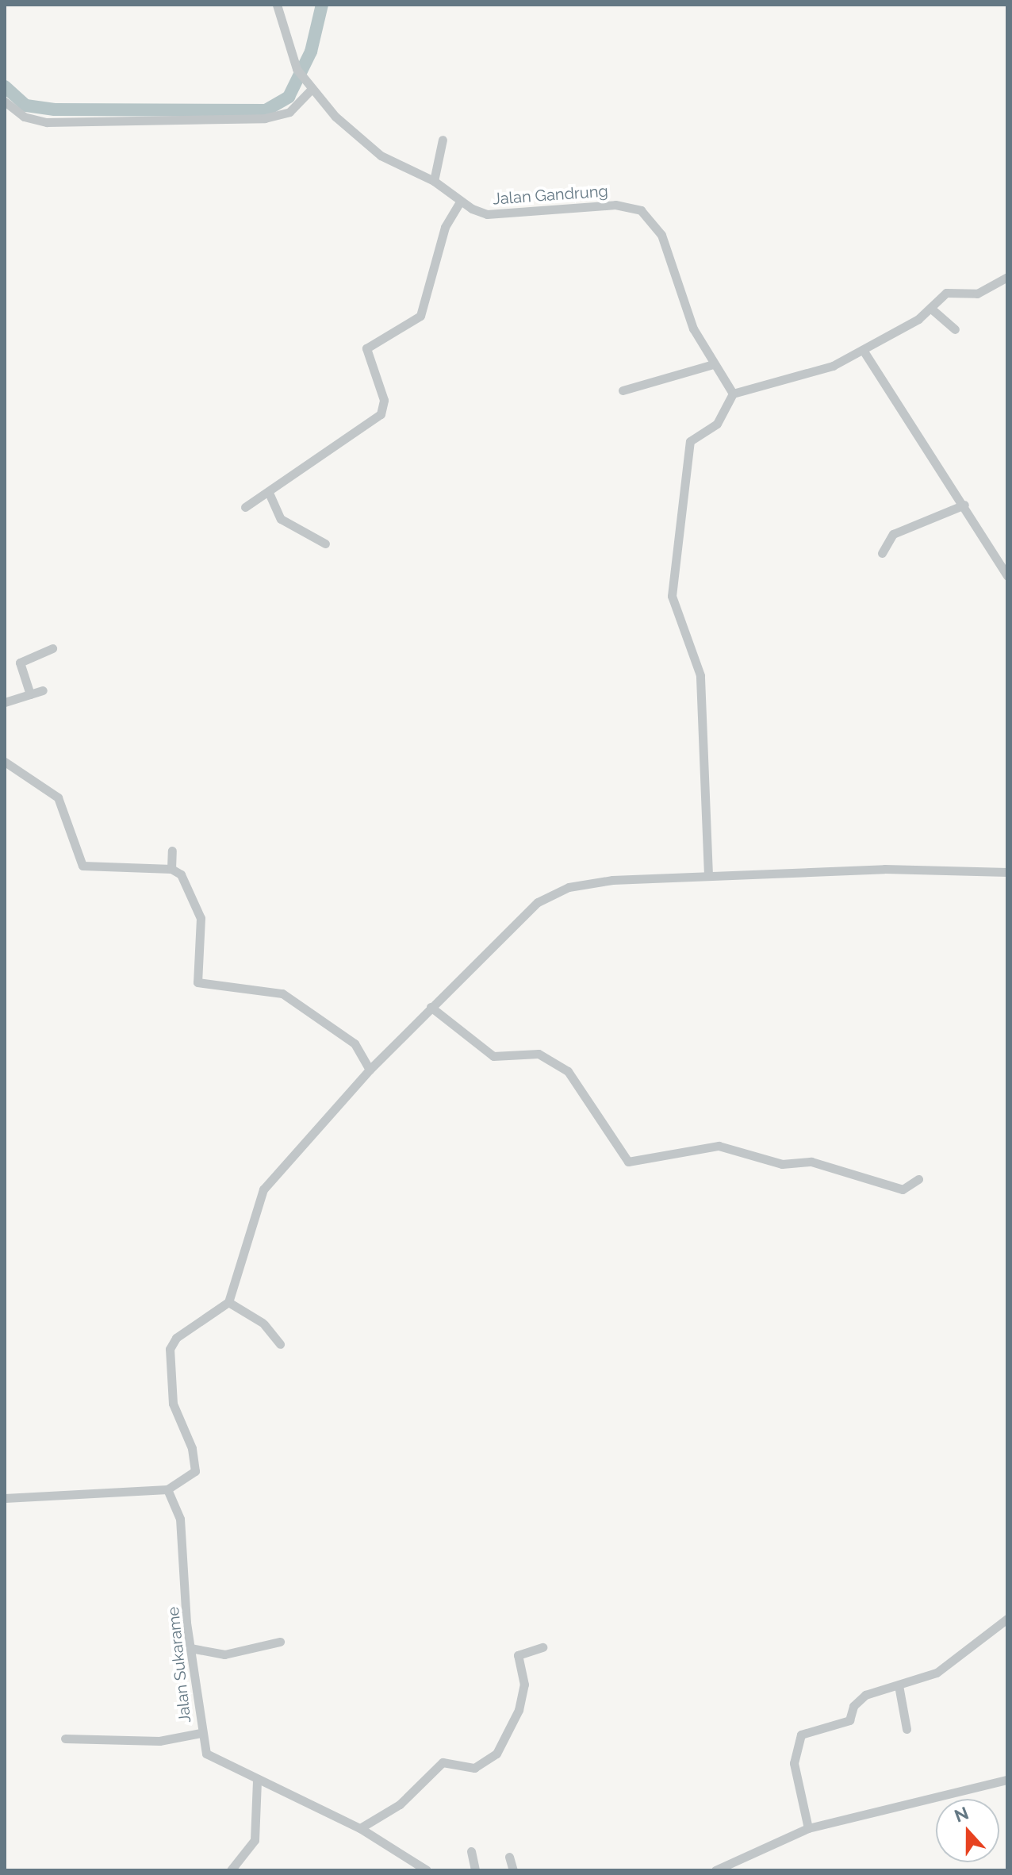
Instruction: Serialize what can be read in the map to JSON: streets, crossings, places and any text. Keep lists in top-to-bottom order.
{
  "streets": {
    "street": ["Jalan Gandrung", "Jalan Sukarame"]
  },
  "north": "top"
}
